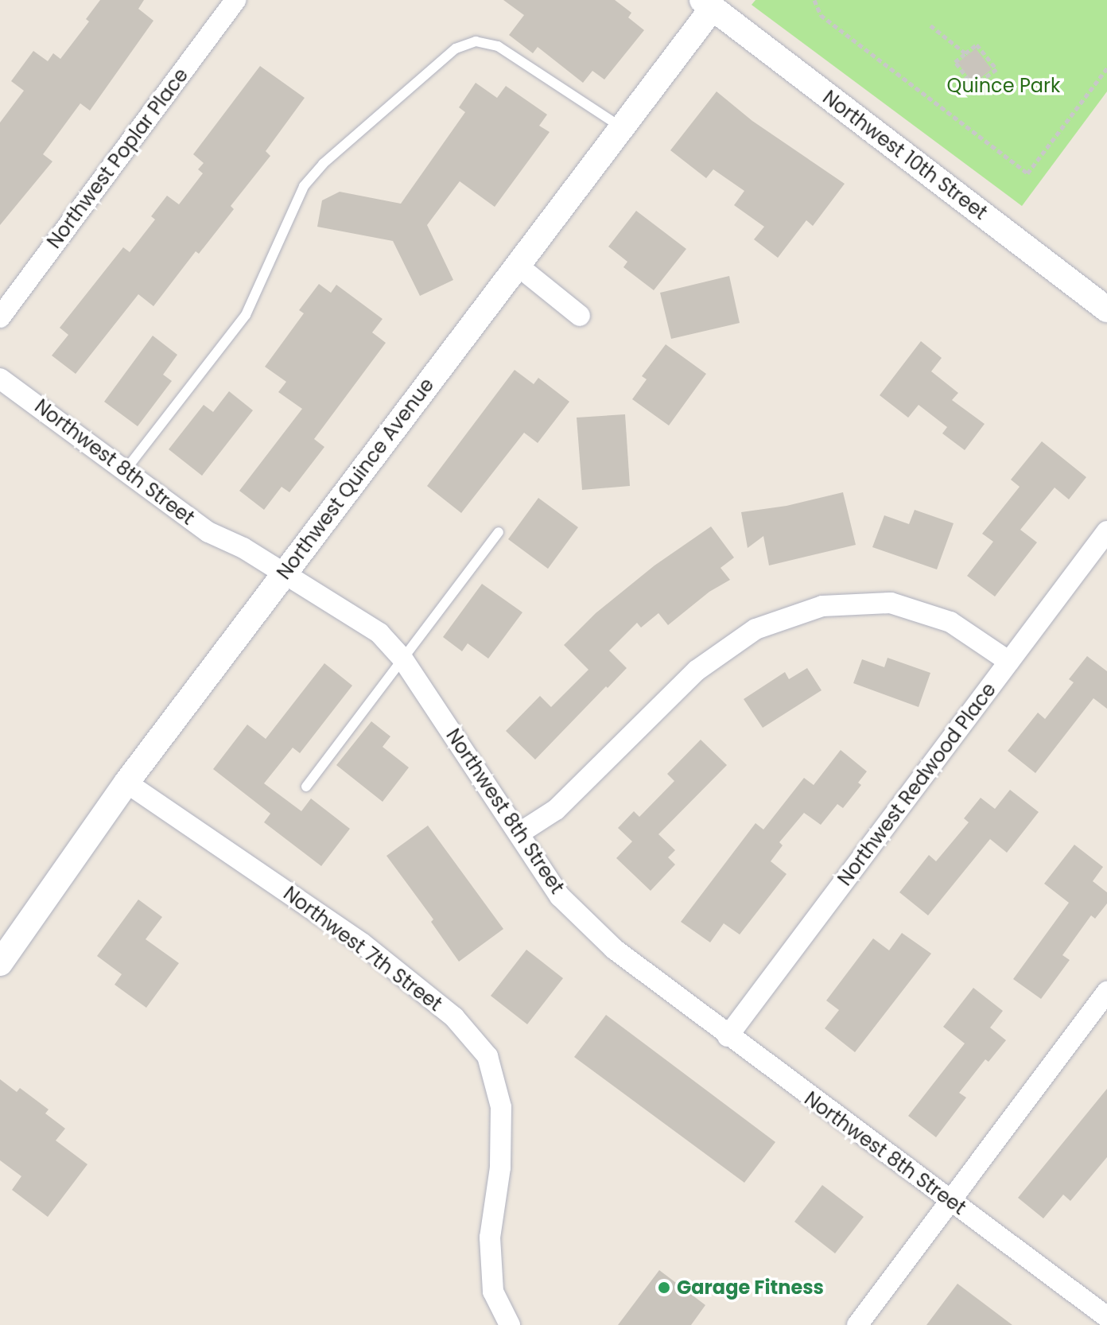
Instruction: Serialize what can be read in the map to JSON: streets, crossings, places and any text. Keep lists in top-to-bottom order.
{
  "streets": {
    "street": [
      "Northwest 10th Street",
      "Northwest Poplar Place",
      "Northwest 8th Street",
      "Northwest Quince Avenue",
      "Northwest Redwood Place",
      "Northwest 7th Street"
    ]
  },
  "crossings": [
    ["Northwest 10th Street", "Northwest Quince Avenue"],
    ["Northwest 8th Street", "Northwest Quince Avenue"],
    ["Northwest 8th Street", "Northwest Redwood Place"],
    ["Northwest Quince Avenue", "Northwest 7th Street"]
  ],
  "parks": ["Quince Park"],
  "places": ["Garage Fitness"]
}
